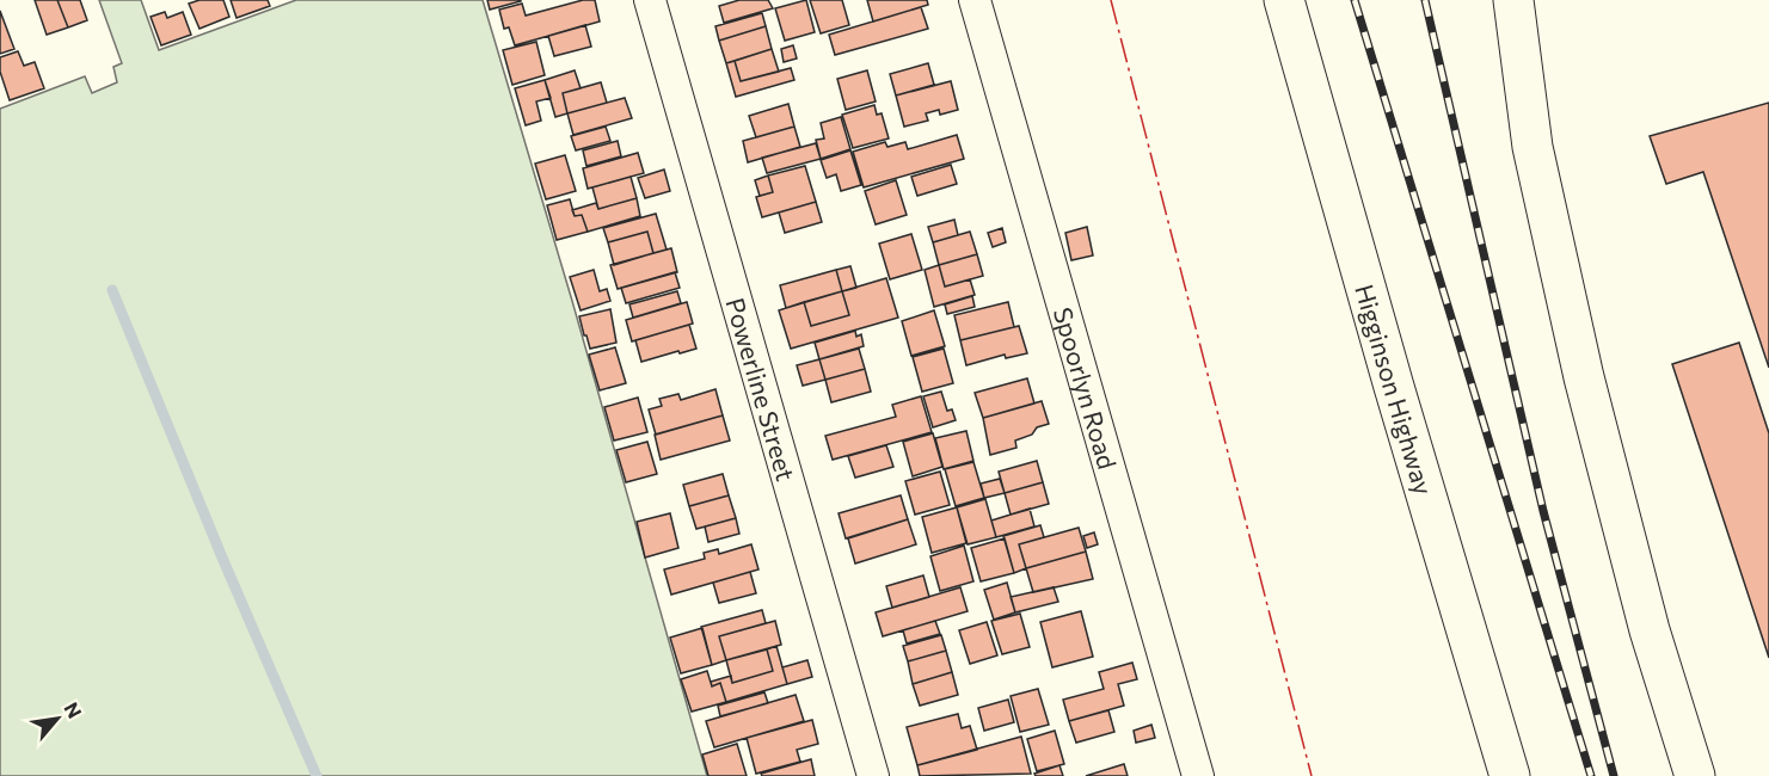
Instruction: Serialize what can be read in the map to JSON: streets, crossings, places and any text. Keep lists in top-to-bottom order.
{
  "streets": {
    "highway": ["Higginson Highway"],
    "street": ["Powerline Street", "Spoorlyn Road"]
  },
  "north": "top right"
}
